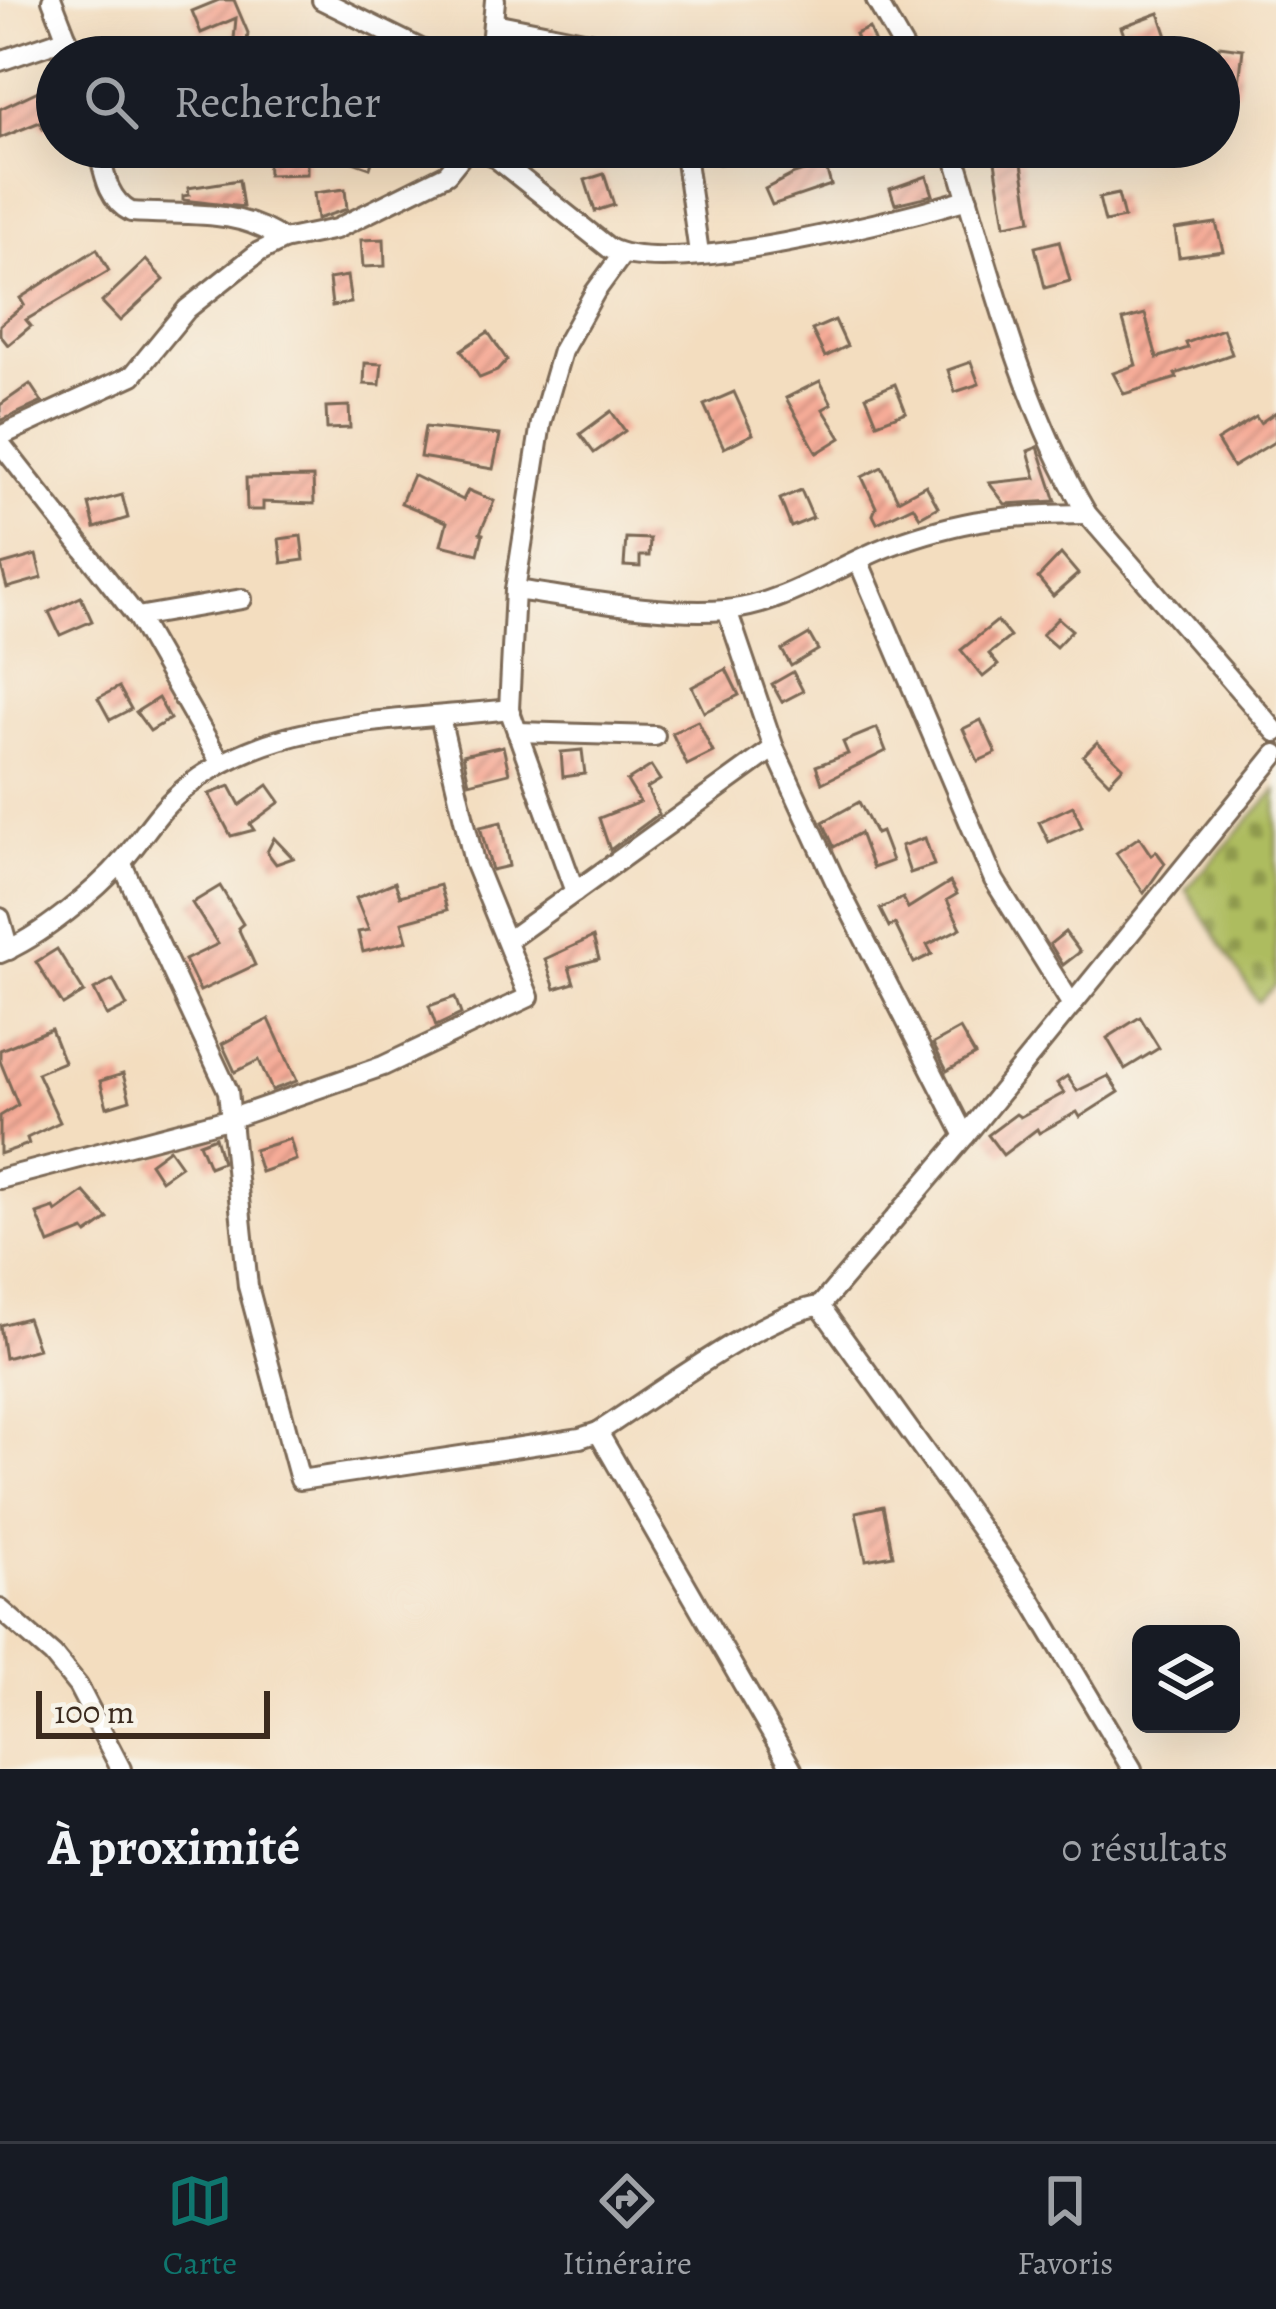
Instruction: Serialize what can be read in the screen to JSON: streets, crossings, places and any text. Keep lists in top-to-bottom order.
{
  "scale_bar": "100 m",
  "page": {
    "search": "Rechercher",
    "scale": "100 m",
    "heading": ["À proximité", "0 résultats"],
    "nav": ["Carte", "Itinéraire", "Favoris"]
  }
}
